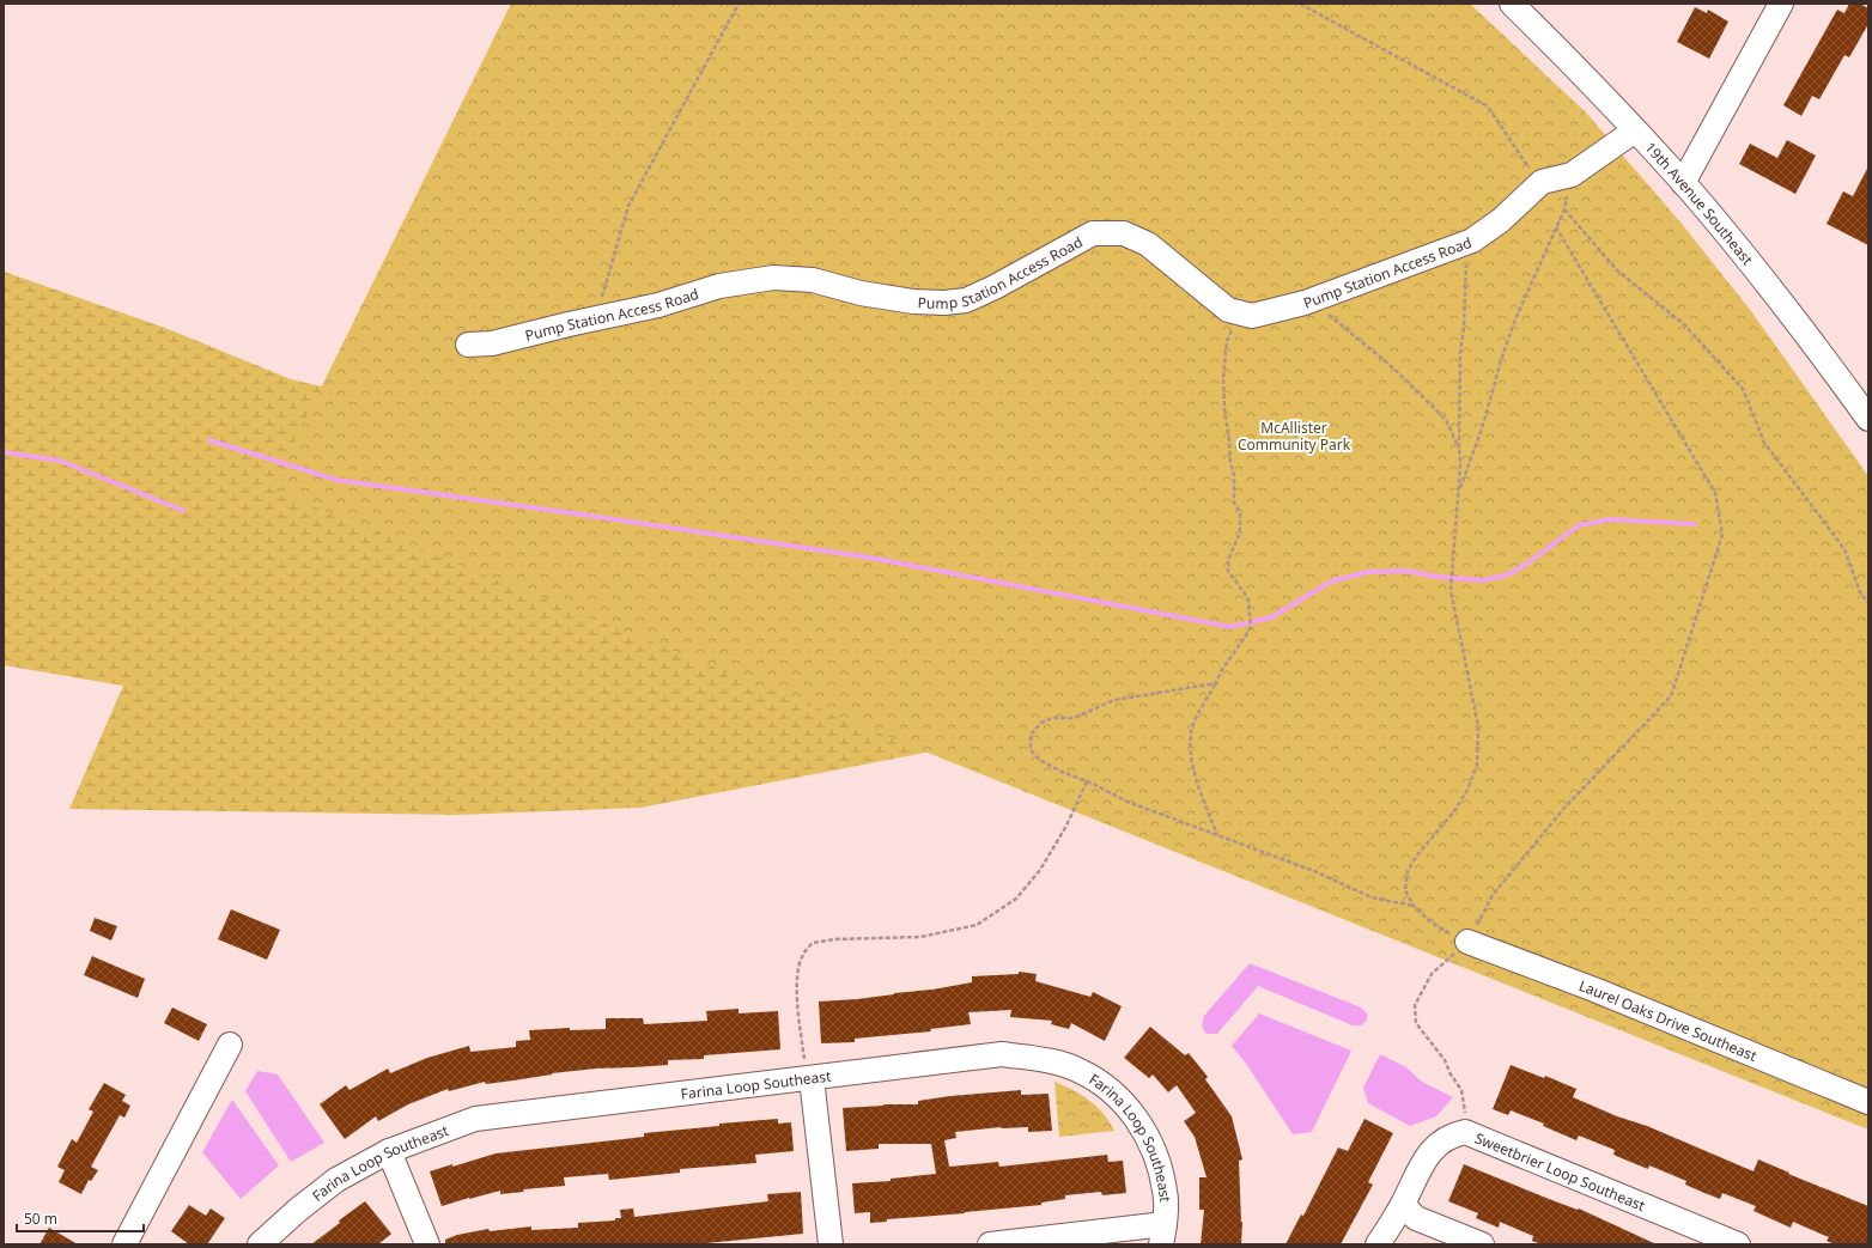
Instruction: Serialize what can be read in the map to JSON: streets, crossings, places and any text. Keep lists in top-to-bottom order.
{
  "streets": {
    "street": [
      "19th Avenue Southeast",
      "Pump Station Access Road",
      "Laurel Oaks Drive Southeast",
      "Farina Loop Southeast",
      "Sweetbrier Loop Southeast"
    ]
  },
  "crossings": [
    ["19th Avenue Southeast", "Pump Station Access Road"]
  ],
  "parks": ["McAllister Community Park"],
  "scale_bar": "50 m"
}
